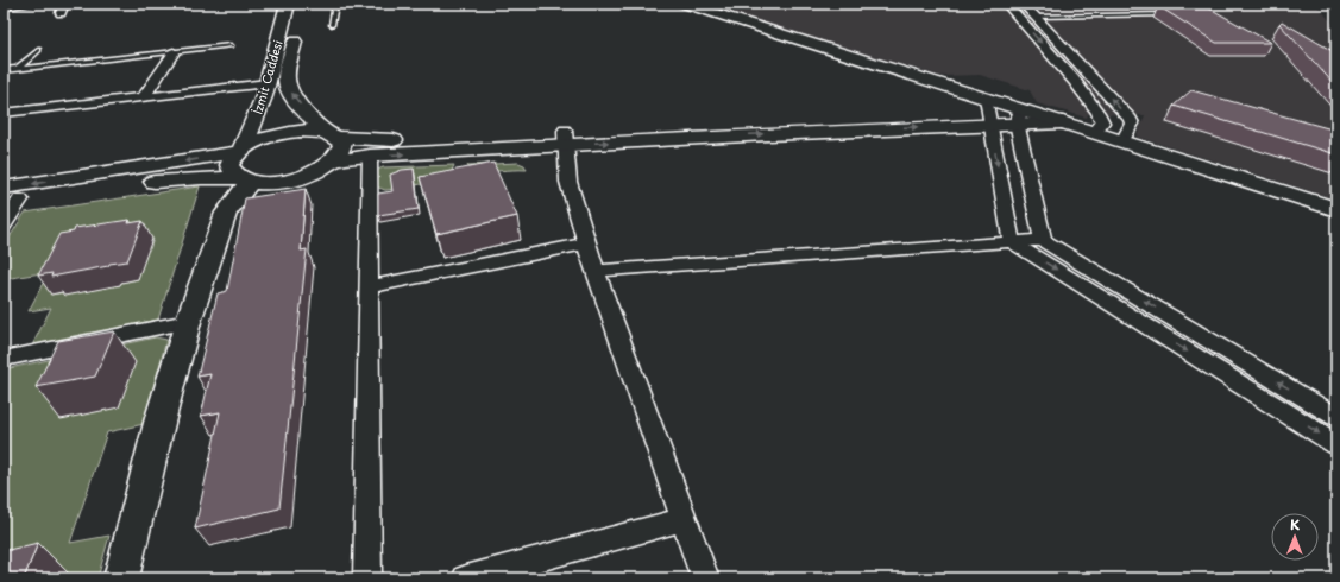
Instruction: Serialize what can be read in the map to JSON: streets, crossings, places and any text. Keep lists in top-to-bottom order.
{
  "streets": {
    "street": ["İzmit Caddesi"]
  },
  "north": "top"
}
